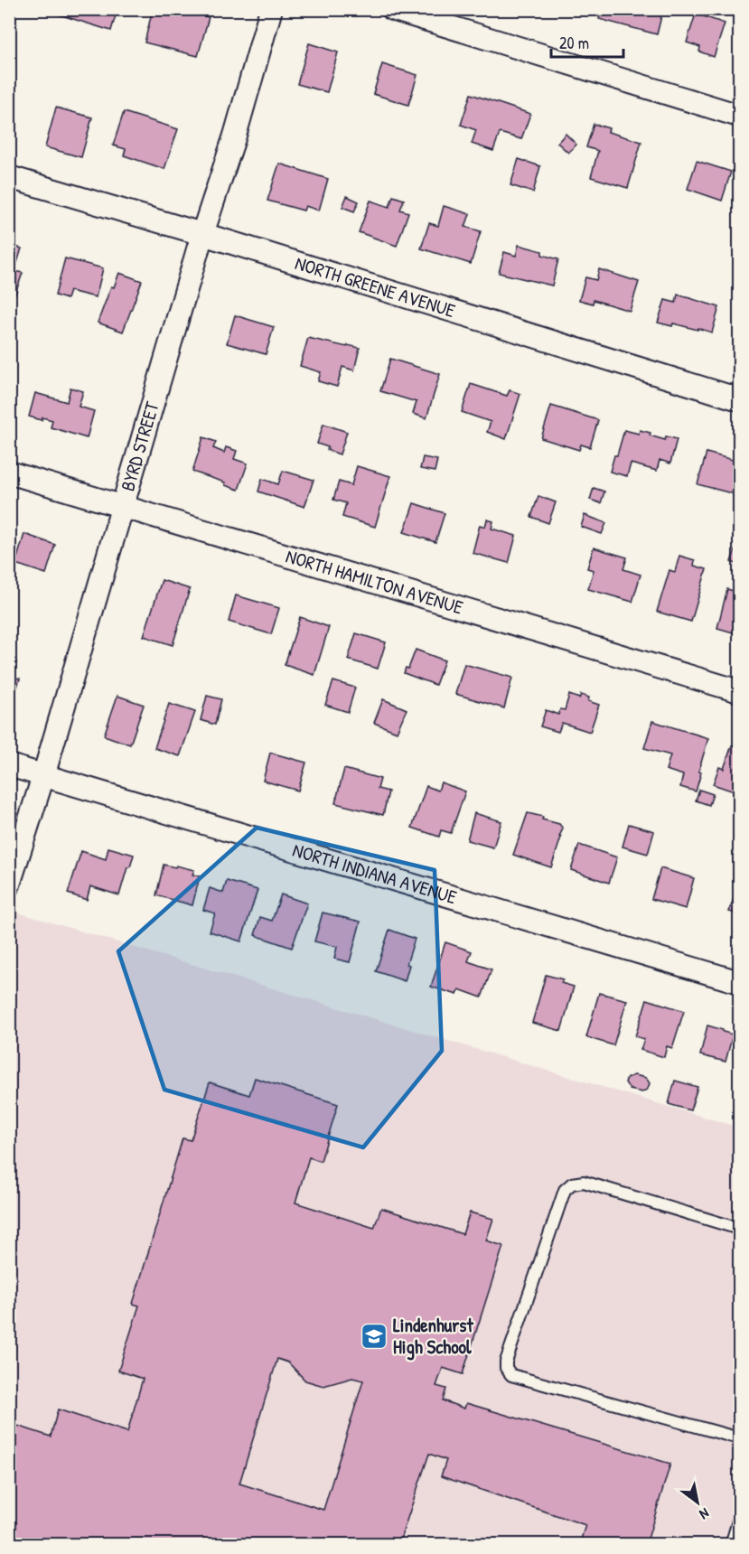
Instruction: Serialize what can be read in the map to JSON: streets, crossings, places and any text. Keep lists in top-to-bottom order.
{
  "streets": {
    "street": [
      "NORTH GREENE AVENUE",
      "BYRD STREET",
      "NORTH HAMILTON AVENUE",
      "NORTH INDIANA AVENUE"
    ]
  },
  "crossings": [
    ["NORTH GREENE AVENUE", "BYRD STREET"],
    ["BYRD STREET", "NORTH HAMILTON AVENUE"],
    ["BYRD STREET", "NORTH INDIANA AVENUE"]
  ],
  "places": {
    "school or university": ["Lindenhurst High School"]
  },
  "scale_bar": "20 m",
  "north": "bottom right"
}
